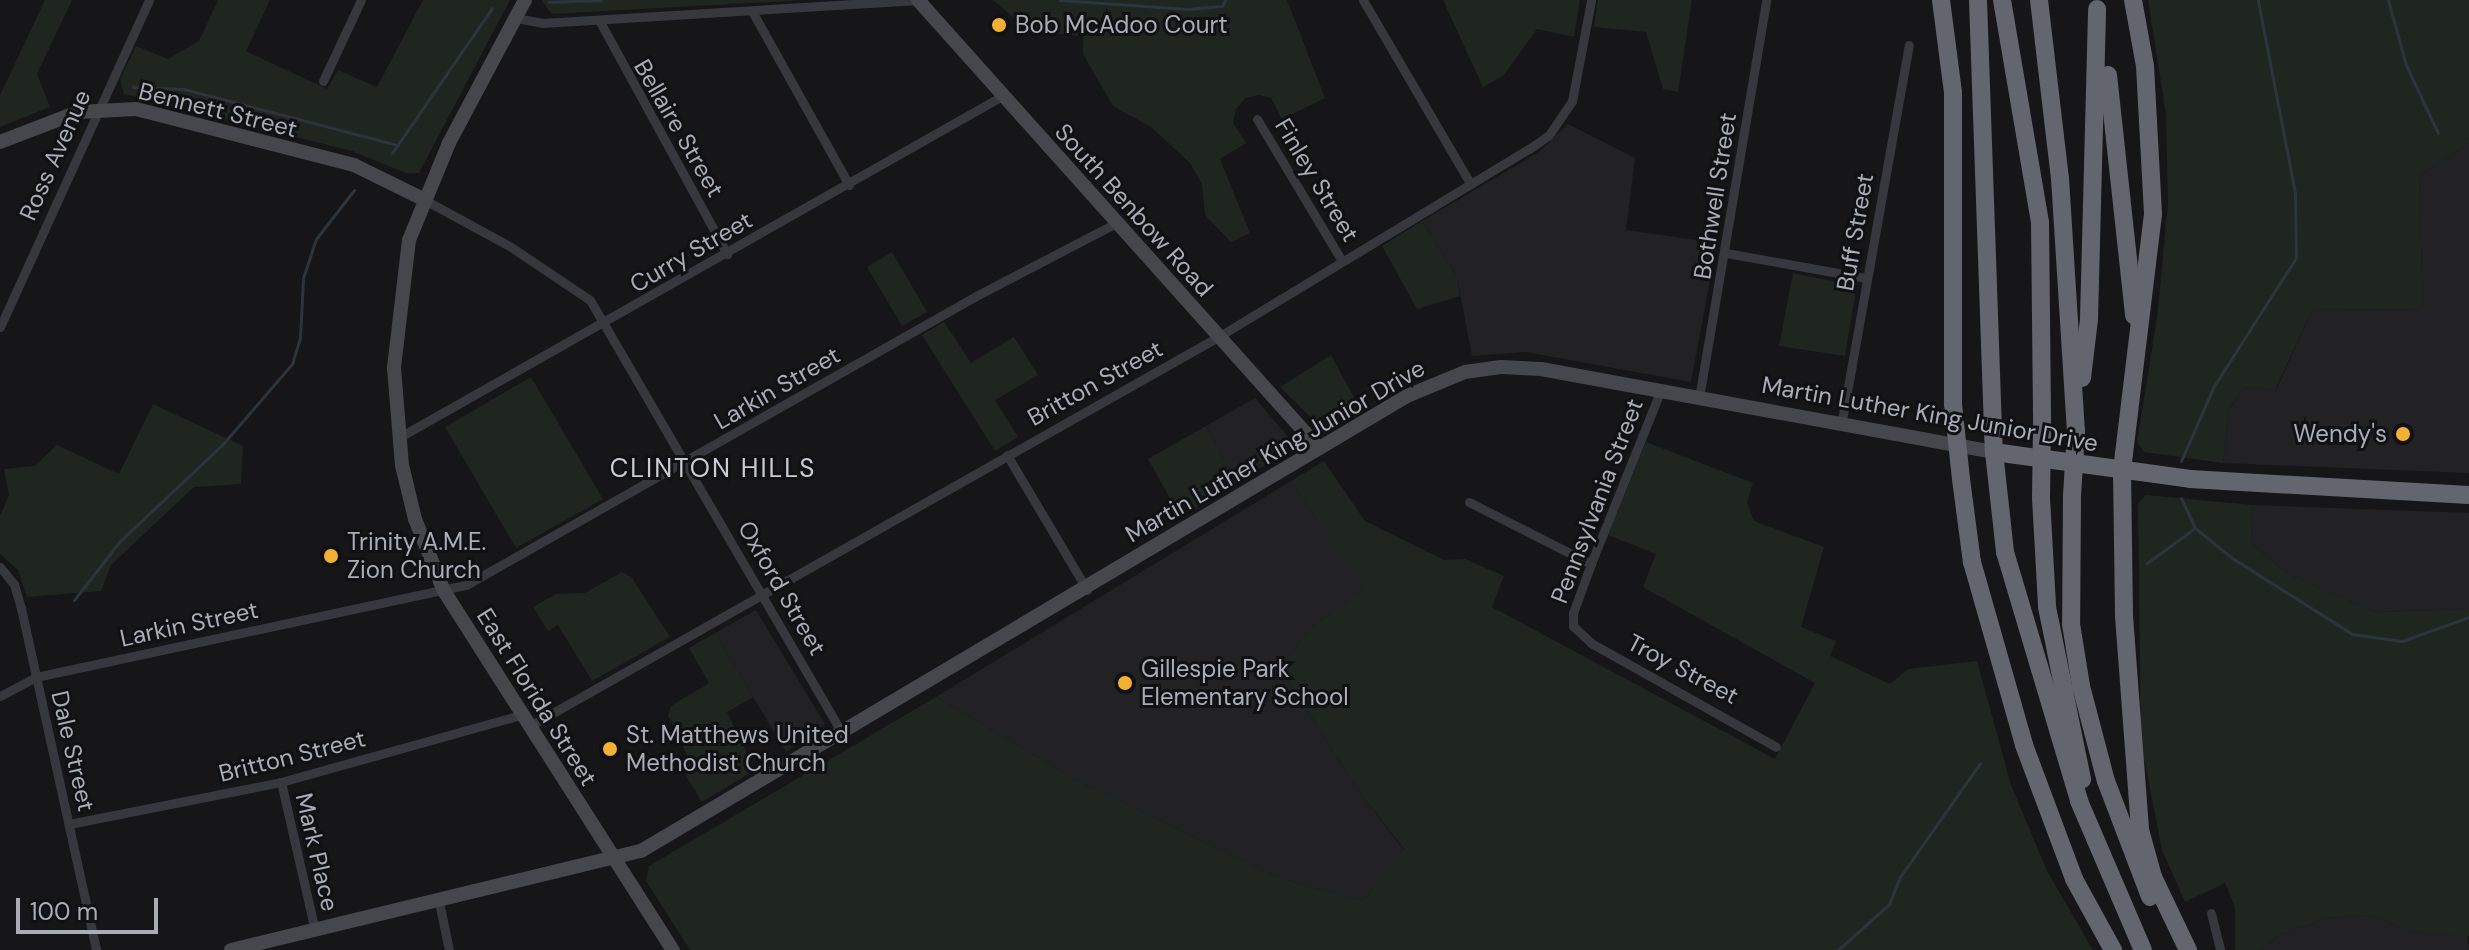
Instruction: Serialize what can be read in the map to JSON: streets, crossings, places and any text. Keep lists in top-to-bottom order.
{
  "streets": {
    "highway": ["Martin Luther King Junior Drive"],
    "main road": ["Bennett Street", "South Benbow Road", "East Florida Street"],
    "street": [
      "Bellaire Street",
      "Ross Avenue",
      "Finley Street",
      "Bothwell Street",
      "Buff Street",
      "Curry Street",
      "Britton Street",
      "Larkin Street",
      "Pennsylvania Street",
      "Oxford Street",
      "Troy Street",
      "Dale Street",
      "Mark Place"
    ]
  },
  "crossings": [
    ["Bennett Street", "Ross Avenue"],
    ["Bennett Street", "Oxford Street"],
    ["Bennett Street", "East Florida Street"],
    ["Bellaire Street", "Curry Street"],
    ["Finley Street", "Britton Street"],
    ["Bothwell Street", "Martin Luther King Junior Drive"],
    ["South Benbow Road", "Curry Street"],
    ["South Benbow Road", "Britton Street"],
    ["South Benbow Road", "Larkin Street"],
    ["South Benbow Road", "Martin Luther King Junior Drive"],
    ["Buff Street", "Martin Luther King Junior Drive"],
    ["Curry Street", "Oxford Street"],
    ["Curry Street", "East Florida Street"],
    ["Britton Street", "Oxford Street"],
    ["Britton Street", "East Florida Street"],
    ["Britton Street", "Dale Street"],
    ["Britton Street", "Mark Place"],
    ["Larkin Street", "Oxford Street"],
    ["Larkin Street", "East Florida Street"],
    ["Larkin Street", "Dale Street"],
    ["Martin Luther King Junior Drive", "Pennsylvania Street"],
    ["Martin Luther King Junior Drive", "Oxford Street"],
    ["Martin Luther King Junior Drive", "East Florida Street"],
    ["Martin Luther King Junior Drive", "Mark Place"],
    ["Pennsylvania Street", "Troy Street"],
    ["Oxford Street", "East Florida Street"]
  ],
  "districts": ["CLINTON HILLS"],
  "places": [
    "Bob McAdoo Court",
    "Wendy's",
    "Trinity A.M.E. Zion Church",
    "Gillespie Park Elementary School",
    "St. Matthews United Methodist Church"
  ],
  "scale_bar": "100 m"
}
